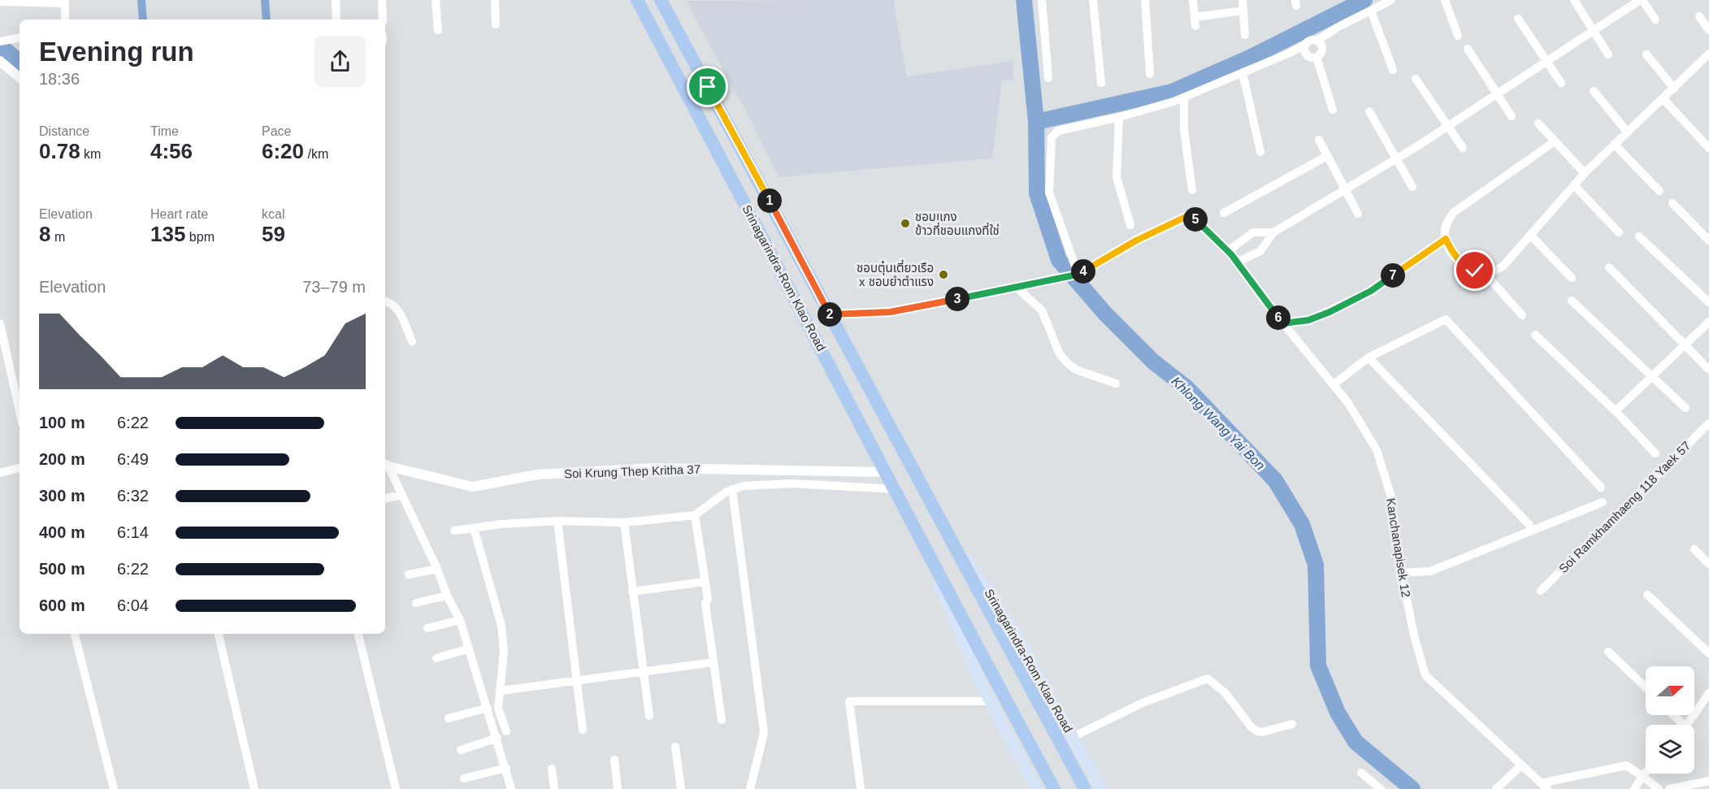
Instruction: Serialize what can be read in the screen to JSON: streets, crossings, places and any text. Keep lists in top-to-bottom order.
{
  "streets": {
    "main road": ["Srinagarindra-Rom Klao Road"],
    "street": ["Soi Krung Thep Kritha 37", "Soi Ramkhamhaeng 118 Yaek 57", "Kanchanapisek 12"]
  },
  "crossings": [
    ["Srinagarindra-Rom Klao Road", "Soi Krung Thep Kritha 37"]
  ],
  "water": ["Khlong Wang Yai Bon"],
  "places": ["ชอบแกง ข้าวที่ชอบแกงที่ใช่", "ชอบตุ๋นเตี๋ยวเรือ x ชอบยำตำแรง"],
  "north": "right",
  "page": {
    "heading": ["Evening run", "18:36"],
    "stats": [
      ["Distance", "0.78 km"],
      ["Time", "4:56"],
      ["Pace", "6:20 /km"],
      ["Elevation", "8 m"],
      ["Heart rate", "135 bpm"],
      ["kcal", "59"]
    ],
    "pins": [
      "1",
      "5",
      "4",
      "7",
      "3",
      "2",
      "6"
    ],
    "chart": ["Elevation", "73–79 m"],
    "list": [
      {
        "name": "100 m",
        "note": "6:22"
      },
      {
        "name": "200 m",
        "note": "6:49"
      },
      {
        "name": "300 m",
        "note": "6:32"
      },
      {
        "name": "400 m",
        "note": "6:14"
      },
      {
        "name": "500 m",
        "note": "6:22"
      },
      {
        "name": "600 m",
        "note": "6:04"
      }
    ]
  }
}
